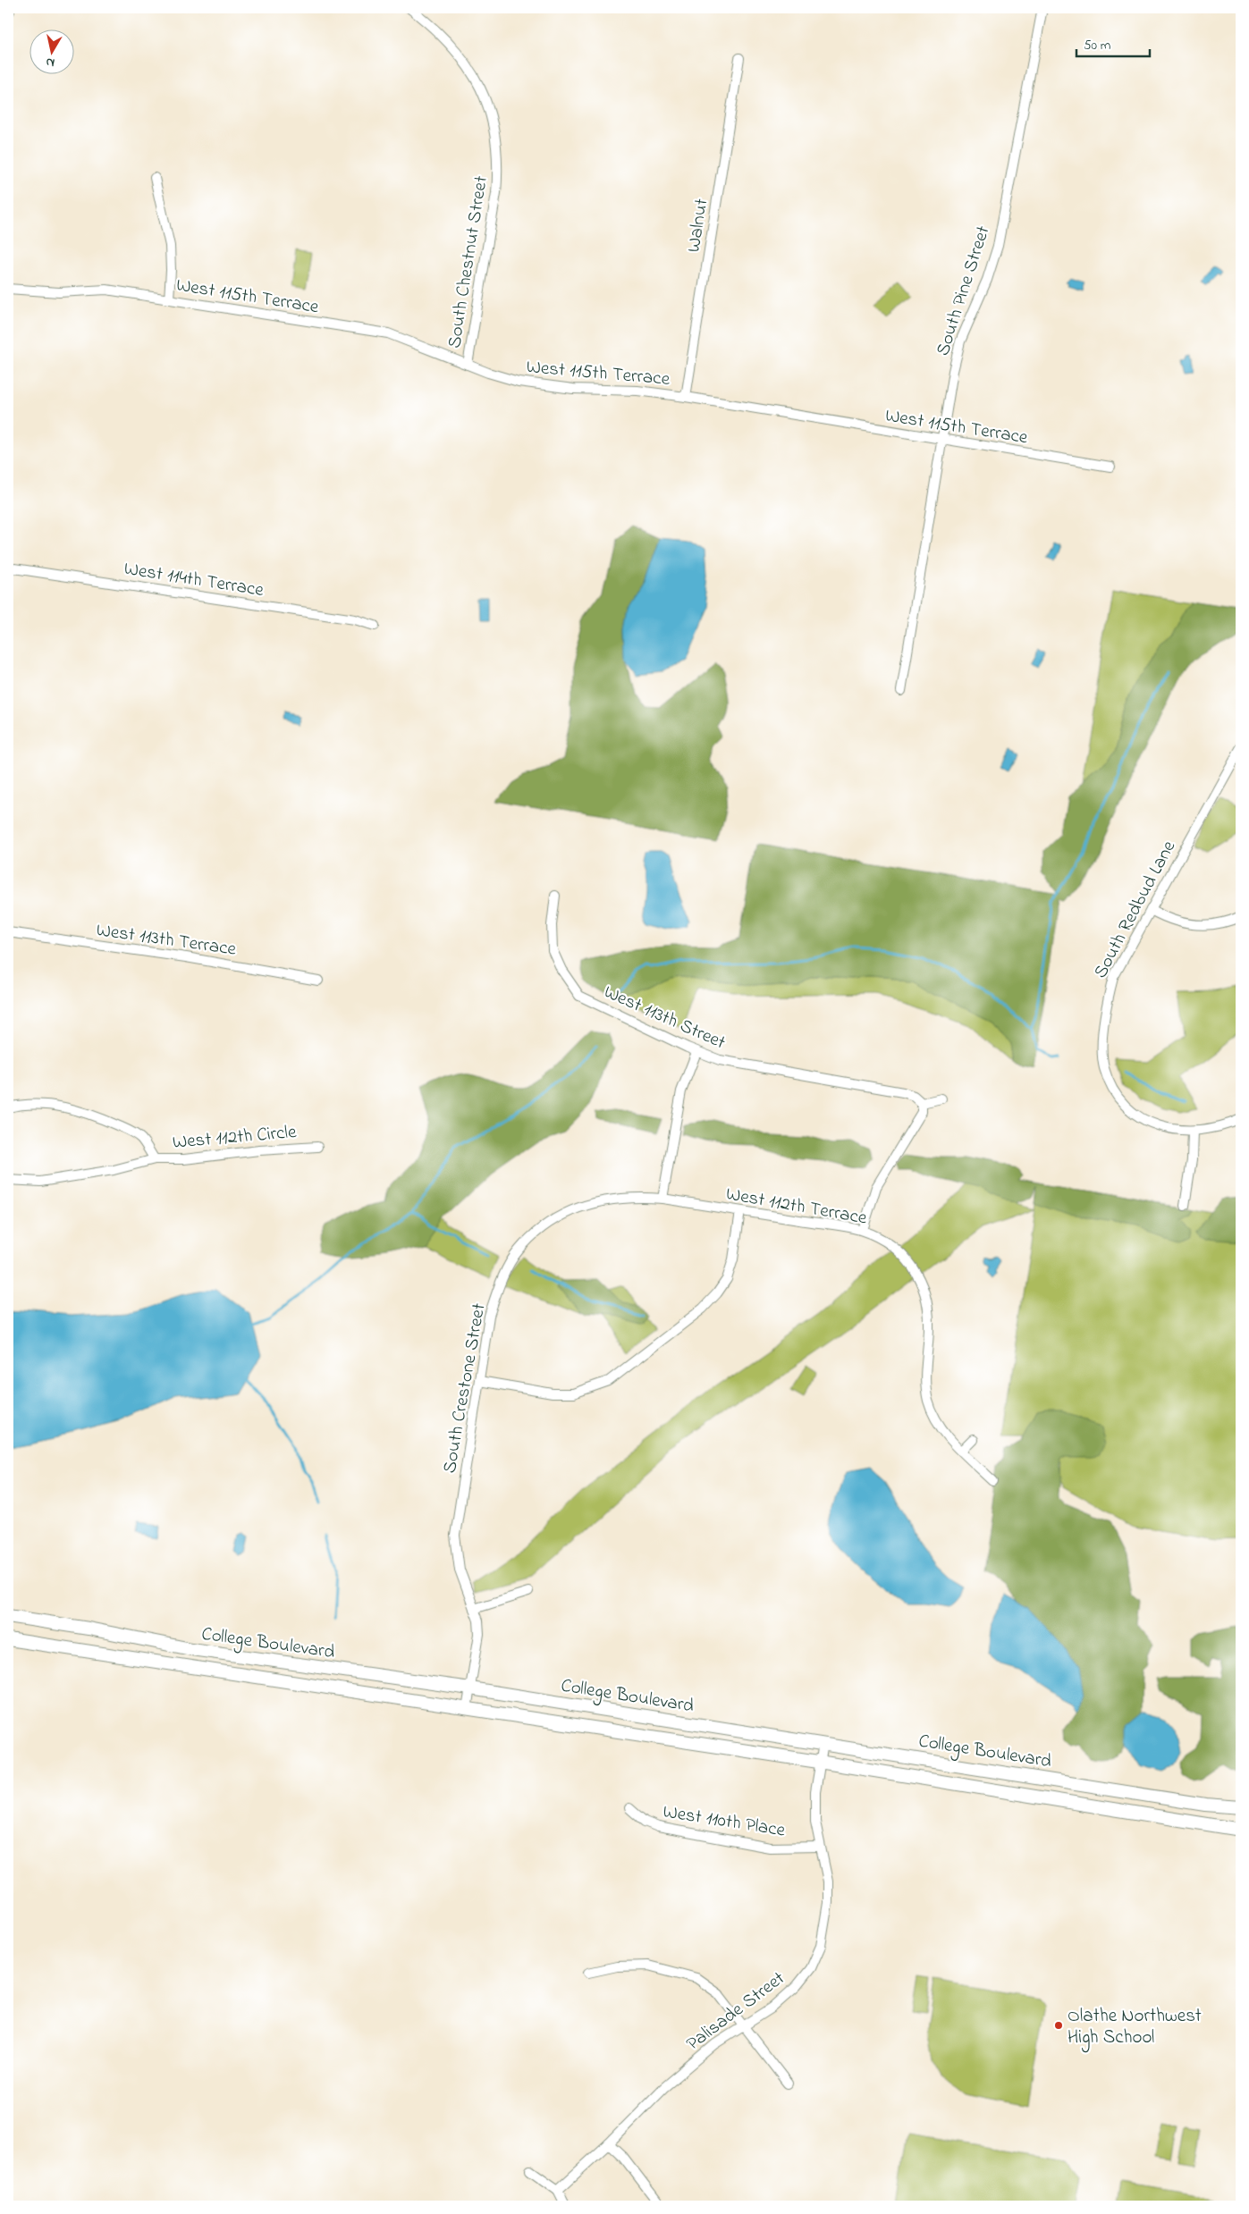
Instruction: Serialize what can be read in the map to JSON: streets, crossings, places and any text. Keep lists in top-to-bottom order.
{
  "streets": {
    "main road": ["College Boulevard"],
    "street": [
      "Walnut",
      "South Chestnut Street",
      "South Pine Street",
      "West 115th Terrace",
      "West 114th Terrace",
      "South Redbud Lane",
      "West 113th Terrace",
      "West 113th Street",
      "West 112th Circle",
      "West 112th Terrace",
      "South Crestone Street",
      "West 110th Place",
      "Palisade Street"
    ]
  },
  "crossings": [
    ["Walnut", "West 115th Terrace"],
    ["South Chestnut Street", "West 115th Terrace"],
    ["South Pine Street", "West 115th Terrace"],
    ["West 112th Terrace", "South Crestone Street"],
    ["South Crestone Street", "College Boulevard"],
    ["College Boulevard", "Palisade Street"],
    ["West 110th Place", "Palisade Street"]
  ],
  "places": ["Olathe Northwest High School"],
  "scale_bar": "50 m",
  "north": "bottom"
}
